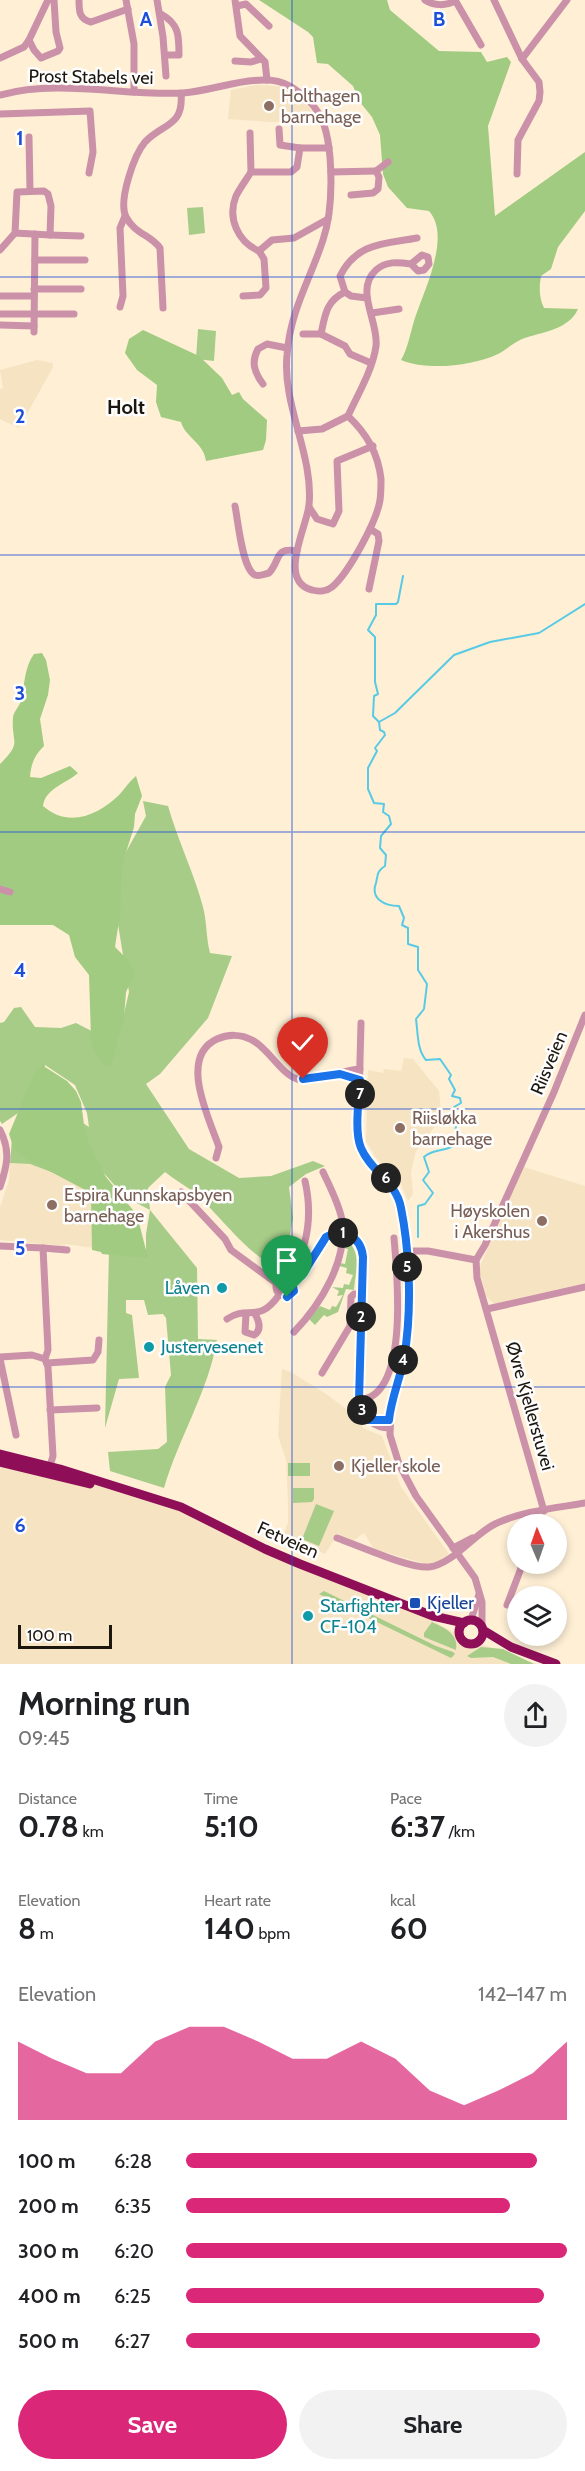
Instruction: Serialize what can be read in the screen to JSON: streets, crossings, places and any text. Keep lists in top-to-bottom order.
{
  "streets": {
    "highway": ["Fetveien"],
    "street": ["Prost Stabels vei", "Riisveien", "Øvre Kjellerstuvei"]
  },
  "crossings": [
    ["Riisveien", "Øvre Kjellerstuvei"],
    ["Øvre Kjellerstuvei", "Fetveien"]
  ],
  "districts": ["Holt"],
  "places": {
    "other": [
      "Holthagen barnehage",
      "Riisløkka barnehage",
      "Espira Kunnskapsbyen barnehage",
      "Høyskolen i Akershus",
      "Låven",
      "Justervesenet",
      "Kjeller skole",
      "Starfighter CF-104"
    ],
    "transit": ["Kjeller"]
  },
  "scale_bar": "100 m",
  "north": "top",
  "page": {
    "pins": [
      "7",
      "6",
      "1",
      "5",
      "2",
      "4",
      "3"
    ],
    "scale": "100 m",
    "heading": ["Morning run", "09:45"],
    "stats": [
      ["Distance", "0.78 km"],
      ["Time", "5:10"],
      ["Pace", "6:37 /km"],
      ["Elevation", "8 m"],
      ["Heart rate", "140 bpm"],
      ["kcal", "60"]
    ],
    "chart": ["Elevation", "142–147 m"],
    "list": [
      {
        "name": "100 m",
        "note": "6:28"
      },
      {
        "name": "200 m",
        "note": "6:35"
      },
      {
        "name": "300 m",
        "note": "6:20"
      },
      {
        "name": "400 m",
        "note": "6:25"
      },
      {
        "name": "500 m",
        "note": "6:27"
      }
    ],
    "buttons": ["Save", "Share"]
  },
  "grid": {
    "columns": ["A", "B"],
    "rows": [
      "1",
      "2",
      "3",
      "4",
      "5",
      "6"
    ]
  }
}
